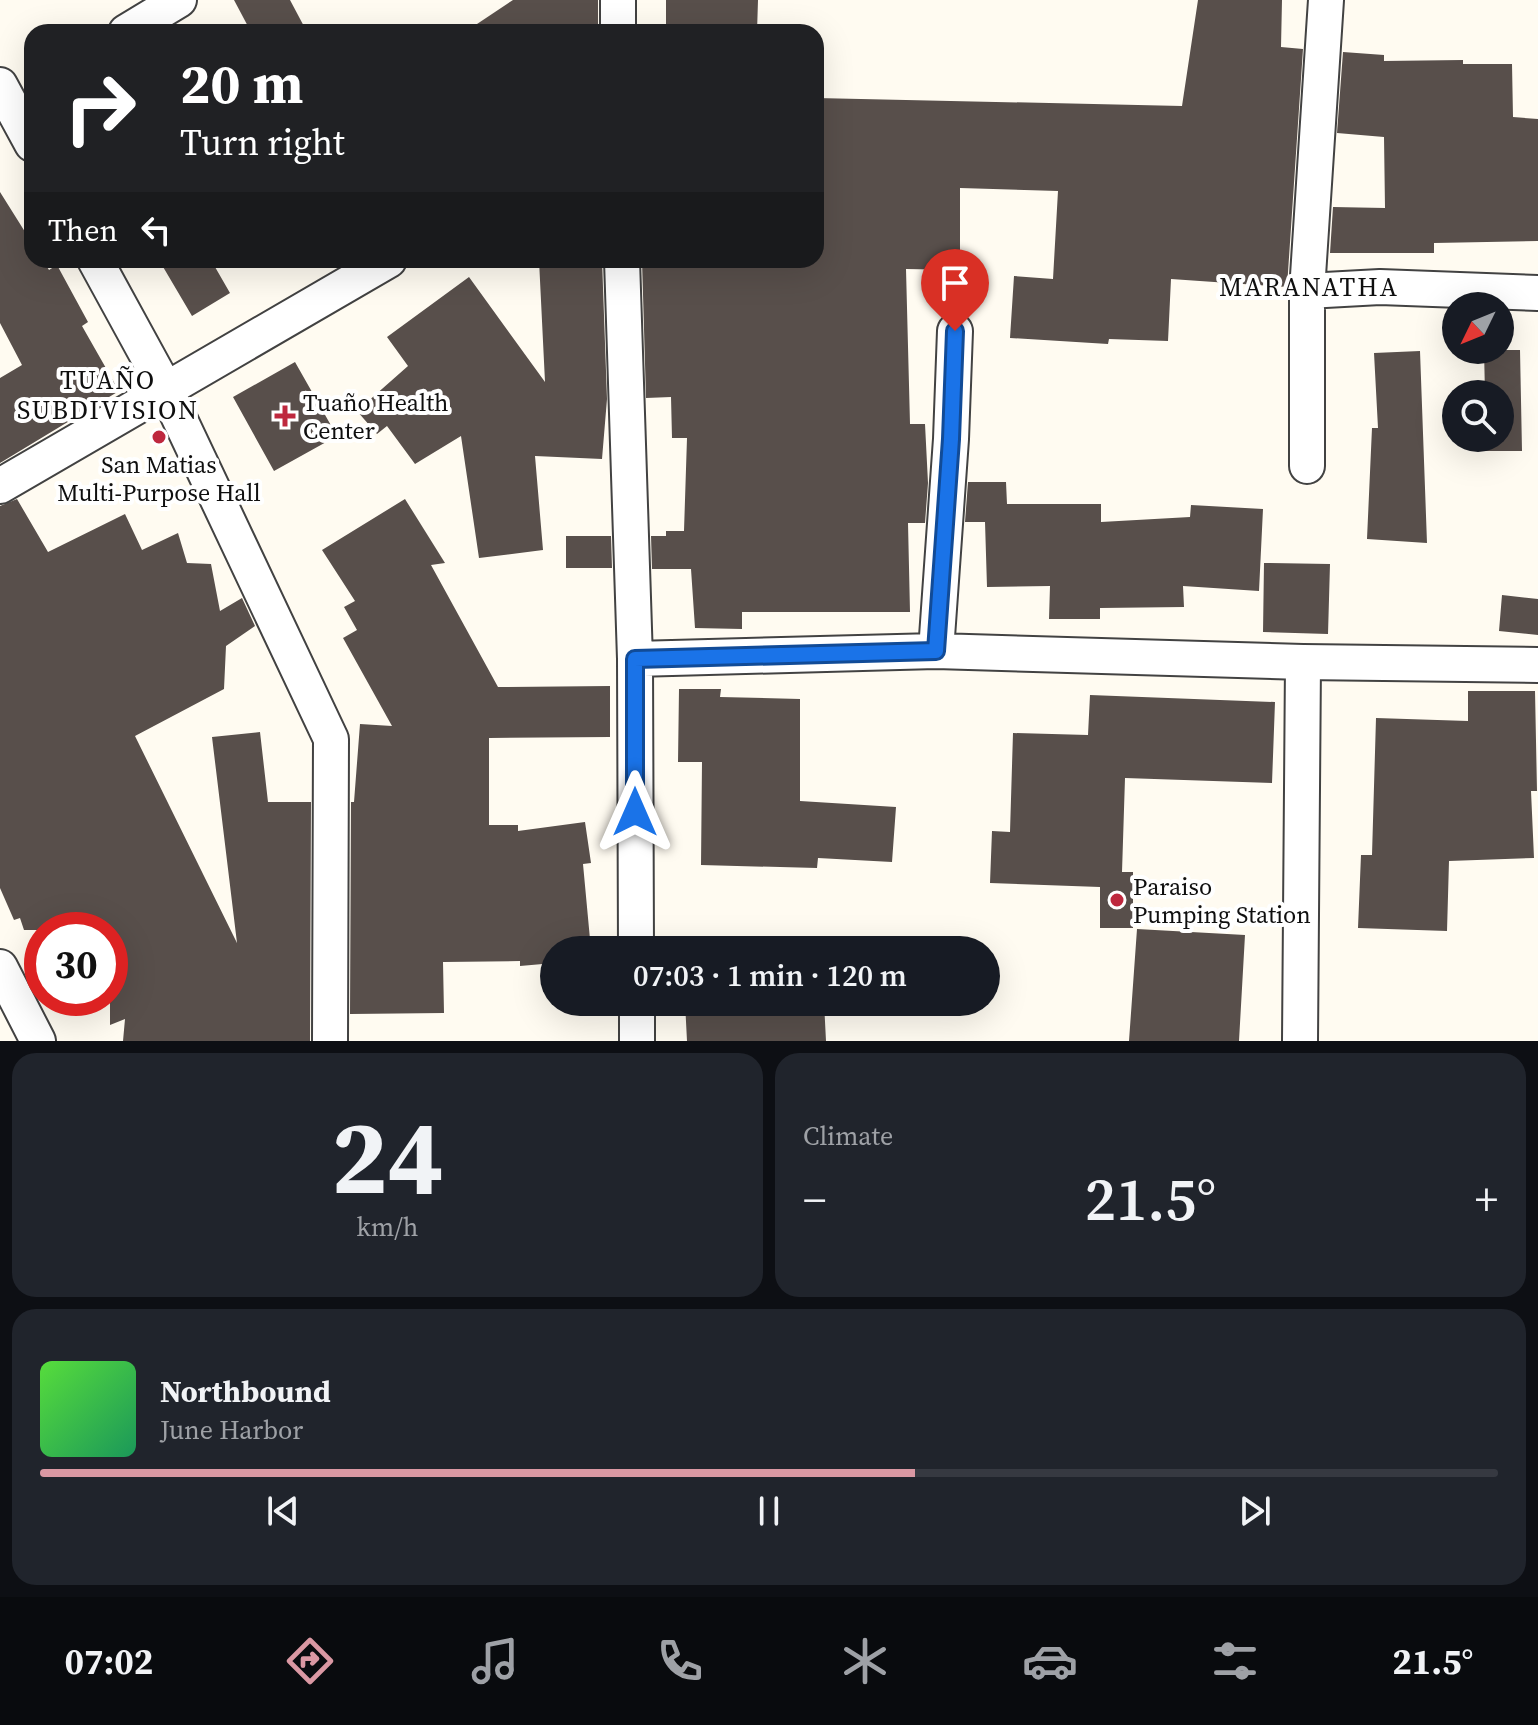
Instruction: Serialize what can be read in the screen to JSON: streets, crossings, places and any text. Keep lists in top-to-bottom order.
{
  "districts": ["MARANATHA", "TUAÑO SUBDIVISION"],
  "places": {
    "health": ["Tuaño Health Center"],
    "other": ["San Matias Multi-Purpose Hall", "Paraiso Pumping Station"]
  },
  "north": "bottom left",
  "page": {
    "turn": ["20 m", "Turn right"],
    "then": "Then",
    "limit": "30",
    "trip": "07:03 · 1 min · 120 m",
    "tile": [
      ["24", "km/h"],
      "Climate"
    ],
    "heat": ["−", "21.5°", "+"],
    "song": ["Northbound", "June Harbor"],
    "tabs": ["07:02", "21.5°"]
  }
}
